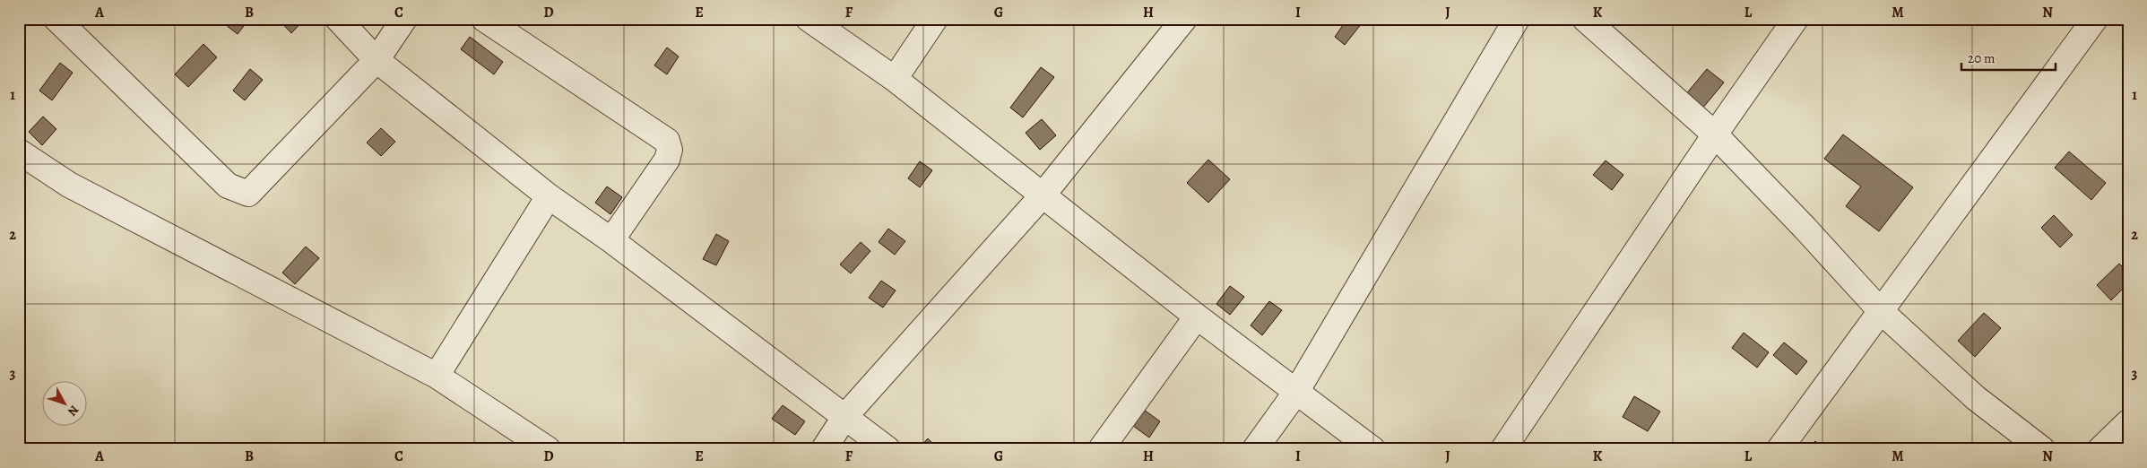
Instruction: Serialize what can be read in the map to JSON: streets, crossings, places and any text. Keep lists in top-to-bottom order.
{
  "scale_bar": "20 m",
  "north": "bottom right",
  "grid": {
    "columns": [
      "A",
      "B",
      "C",
      "D",
      "E",
      "F",
      "G",
      "H",
      "I",
      "J",
      "K",
      "L",
      "M",
      "N"
    ],
    "rows": ["1", "2", "3"]
  }
}
